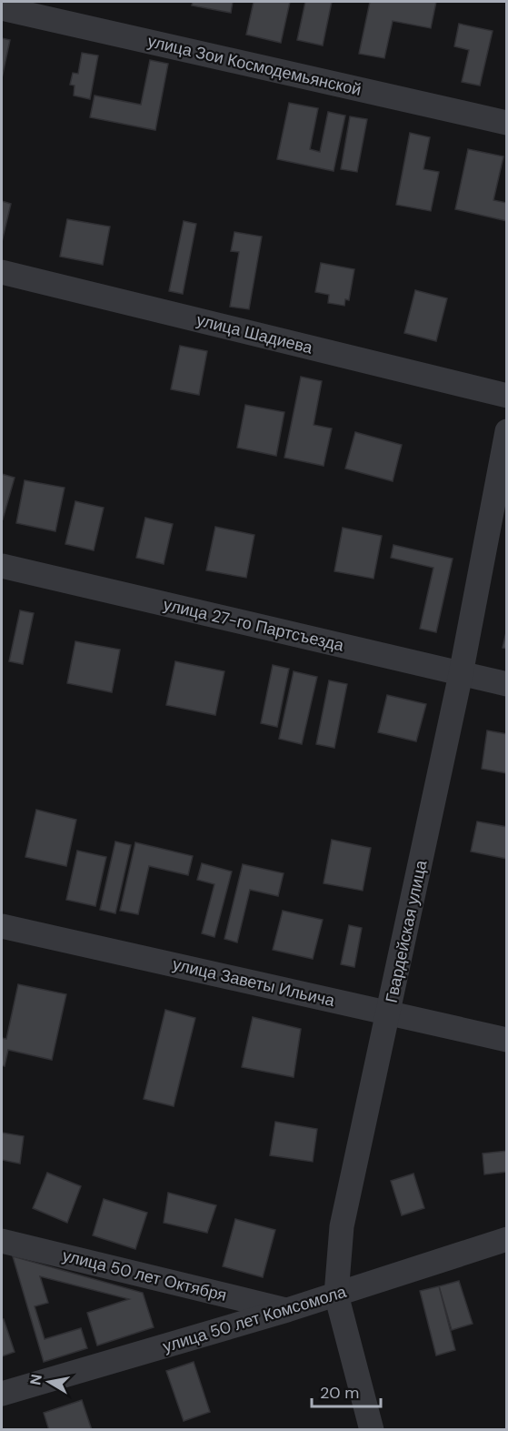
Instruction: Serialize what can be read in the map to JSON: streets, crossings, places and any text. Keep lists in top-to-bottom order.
{
  "streets": {
    "street": [
      "улица Зои Космодемьянской",
      "улица Шадиева",
      "улица 27-го Партсъезда",
      "Гвардейская улица",
      "улица Заветы Ильича",
      "улица 50 лет Октября",
      "улица 50 лет Комсомола"
    ]
  },
  "crossings": [
    ["улица 27-го Партсъезда", "Гвардейская улица"],
    ["Гвардейская улица", "улица Заветы Ильича"],
    ["Гвардейская улица", "улица 50 лет Комсомола"],
    ["улица 50 лет Октября", "улица 50 лет Комсомола"]
  ],
  "scale_bar": "20 m",
  "north": "left"
}
